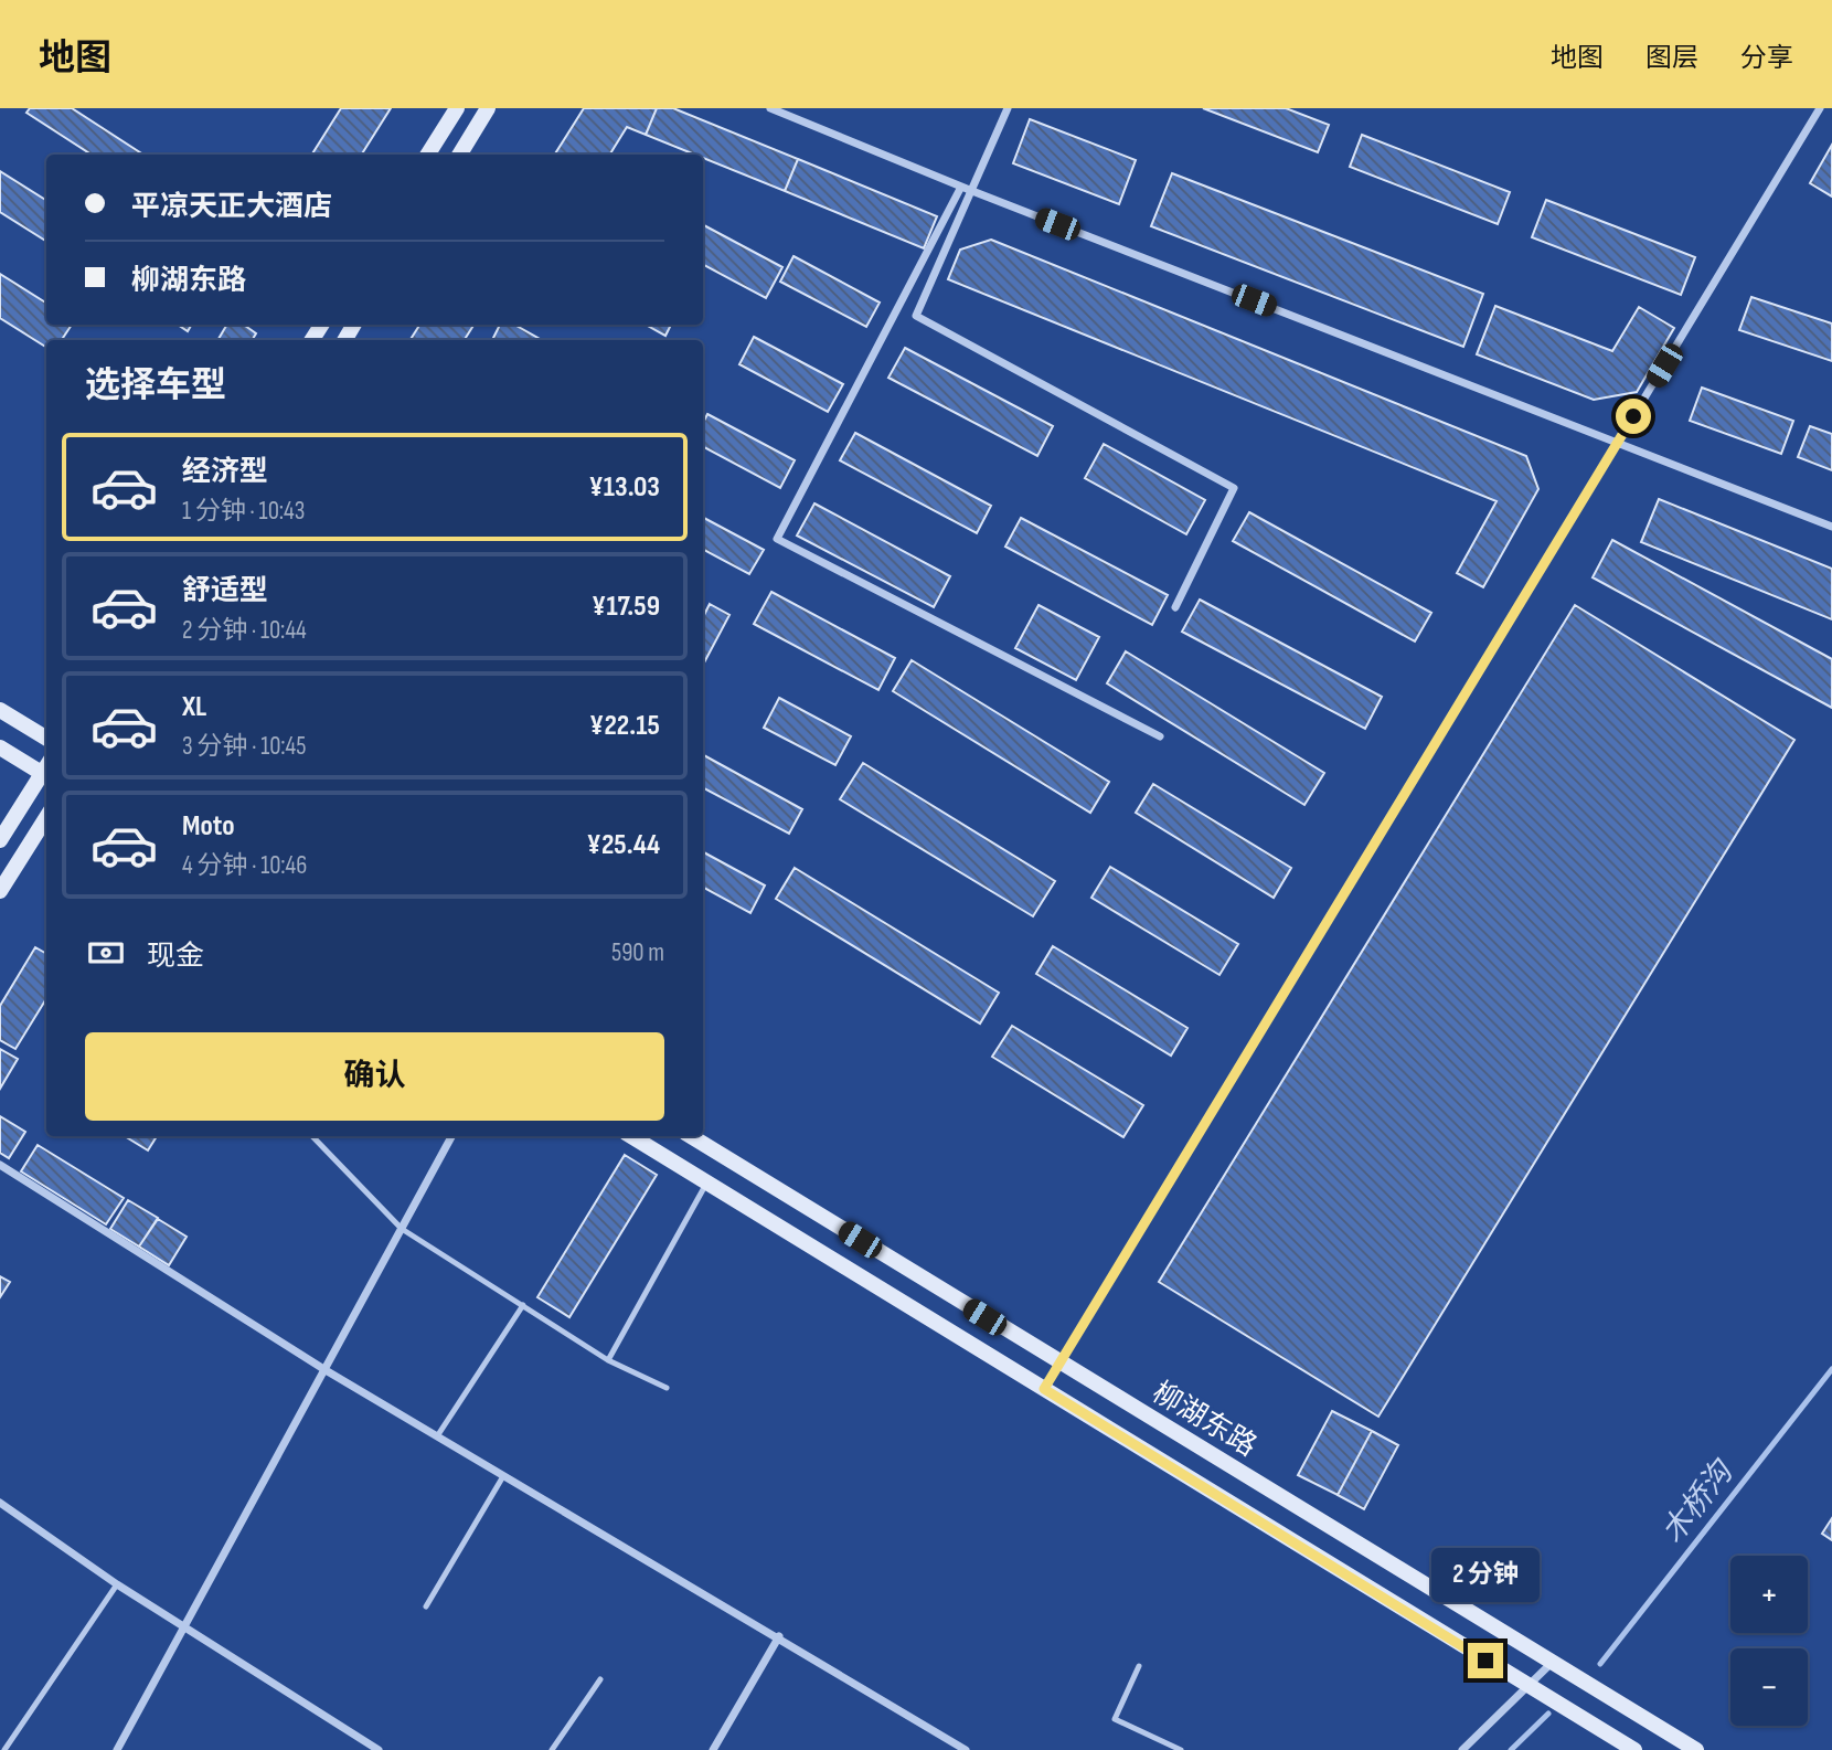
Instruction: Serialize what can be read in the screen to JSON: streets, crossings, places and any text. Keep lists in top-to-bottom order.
{
  "streets": {
    "main road": ["柳湖东路"]
  },
  "water": ["木桥沟"],
  "page": {
    "header": "地图",
    "nav": ["地图", "图层", "分享"],
    "banner": ["平凉天正大酒店", "柳湖东路"],
    "heading": "选择车型",
    "list": [
      {
        "name": "经济型",
        "note": "1 分钟 · 10:43",
        "value": "¥13.03"
      },
      {
        "name": "舒适型",
        "note": "2 分钟 · 10:44",
        "value": "¥17.59"
      },
      {
        "name": "XL",
        "note": "3 分钟 · 10:45",
        "value": "¥22.15"
      },
      {
        "name": "Moto",
        "note": "4 分钟 · 10:46",
        "value": "¥25.44"
      }
    ],
    "pay": ["现金", "590 m"],
    "buttons": "确认",
    "bubble": "2 分钟",
    "map_buttons": ["+", "−"]
  }
}
